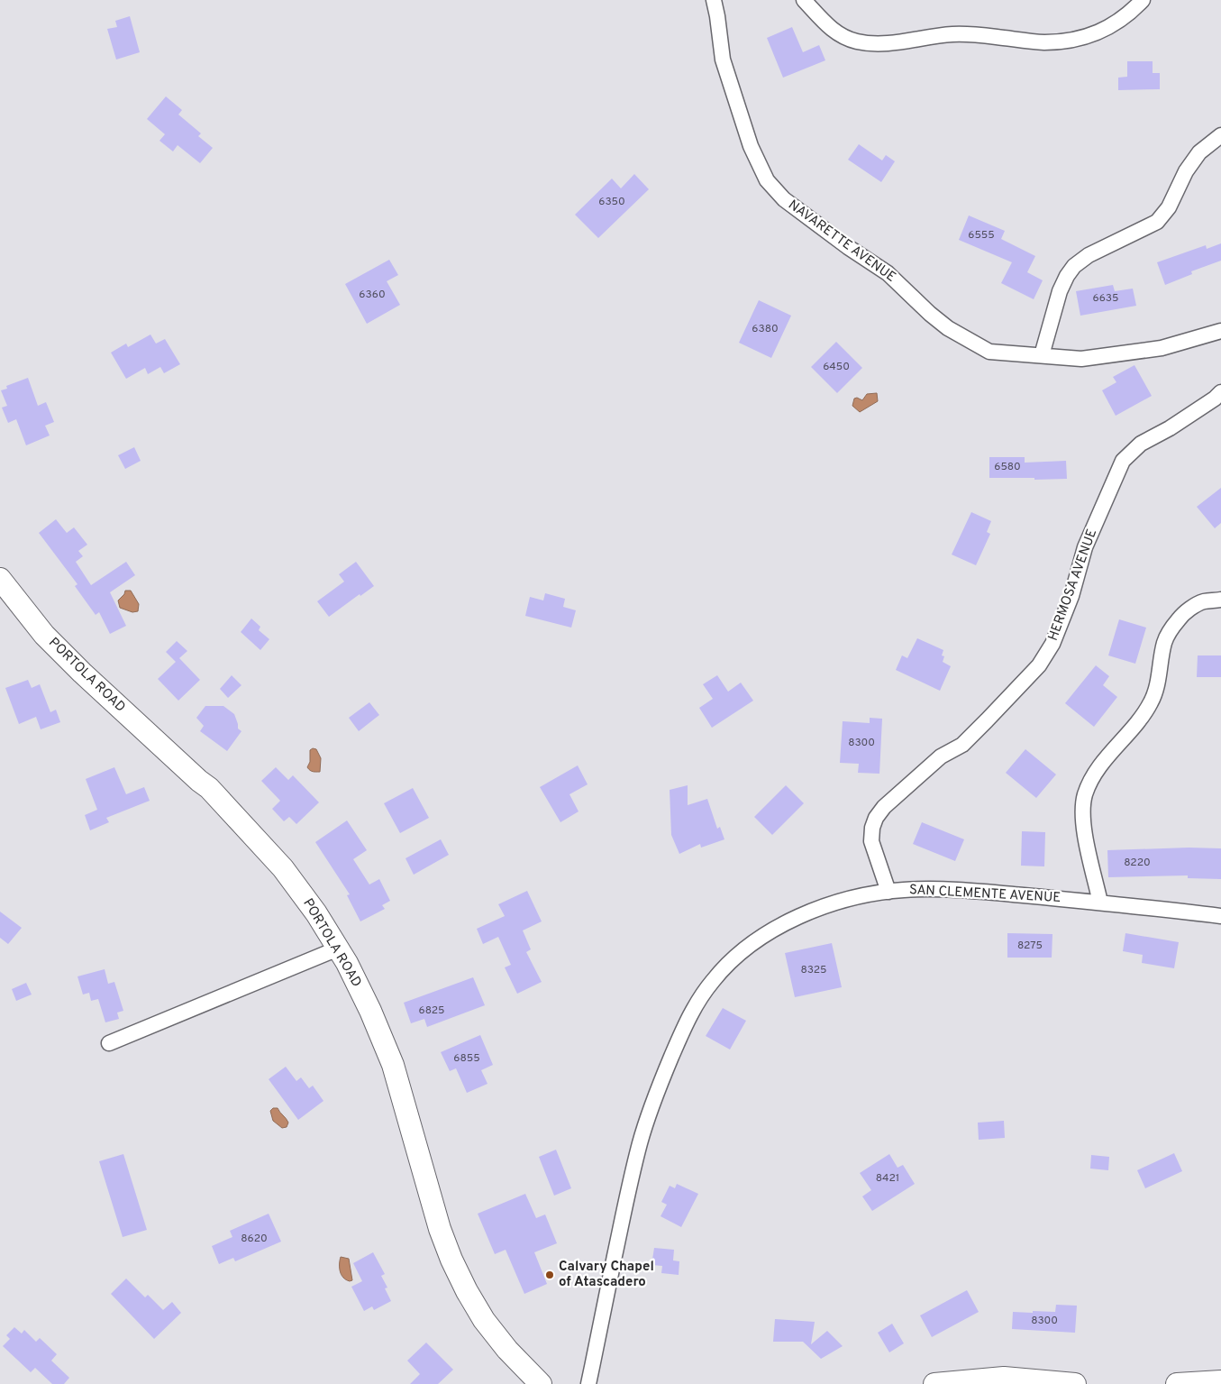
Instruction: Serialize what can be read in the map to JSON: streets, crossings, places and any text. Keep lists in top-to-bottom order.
{
  "streets": {
    "street": [
      "NAVARETTE AVENUE",
      "HERMOSA AVENUE",
      "PORTOLA ROAD",
      "SAN CLEMENTE AVENUE"
    ]
  },
  "crossings": [
    ["HERMOSA AVENUE", "SAN CLEMENTE AVENUE"]
  ],
  "places": ["Calvary Chapel of Atascadero"],
  "house_numbers": [
    "6350",
    "6555",
    "6360",
    "6635",
    "6380",
    "6450",
    "6580",
    "8300",
    "8220",
    "8275",
    "8325",
    "6825",
    "6855",
    "8421",
    "8620",
    "8300"
  ]
}
